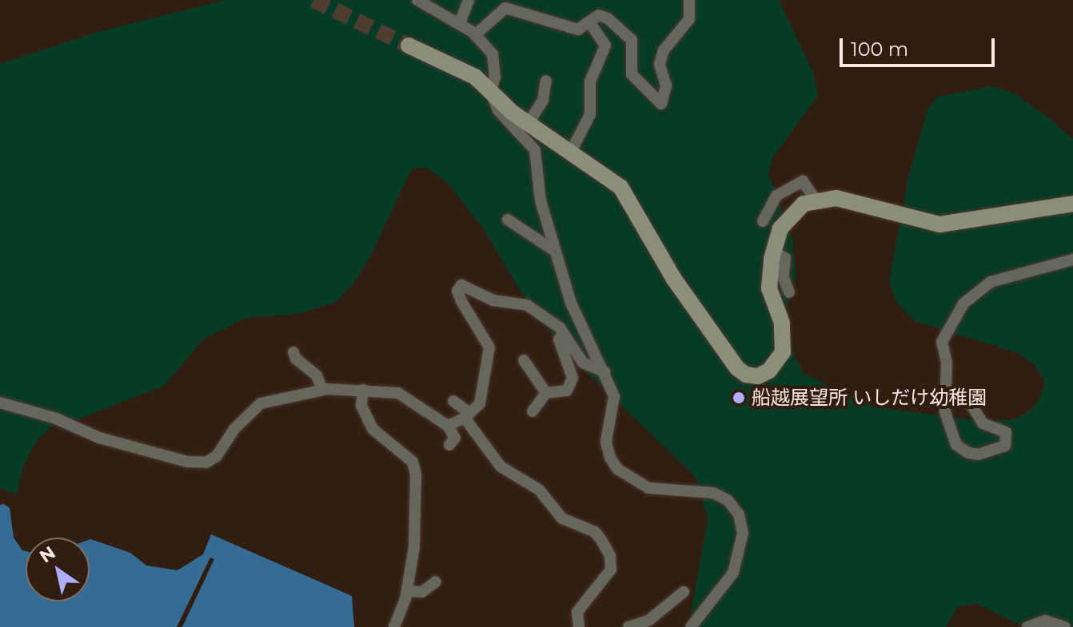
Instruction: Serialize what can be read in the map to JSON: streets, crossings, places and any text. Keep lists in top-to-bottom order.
{
  "places": ["船越展望所 いしだけ幼稚園"],
  "scale_bar": "100 m",
  "north": "top left"
}
